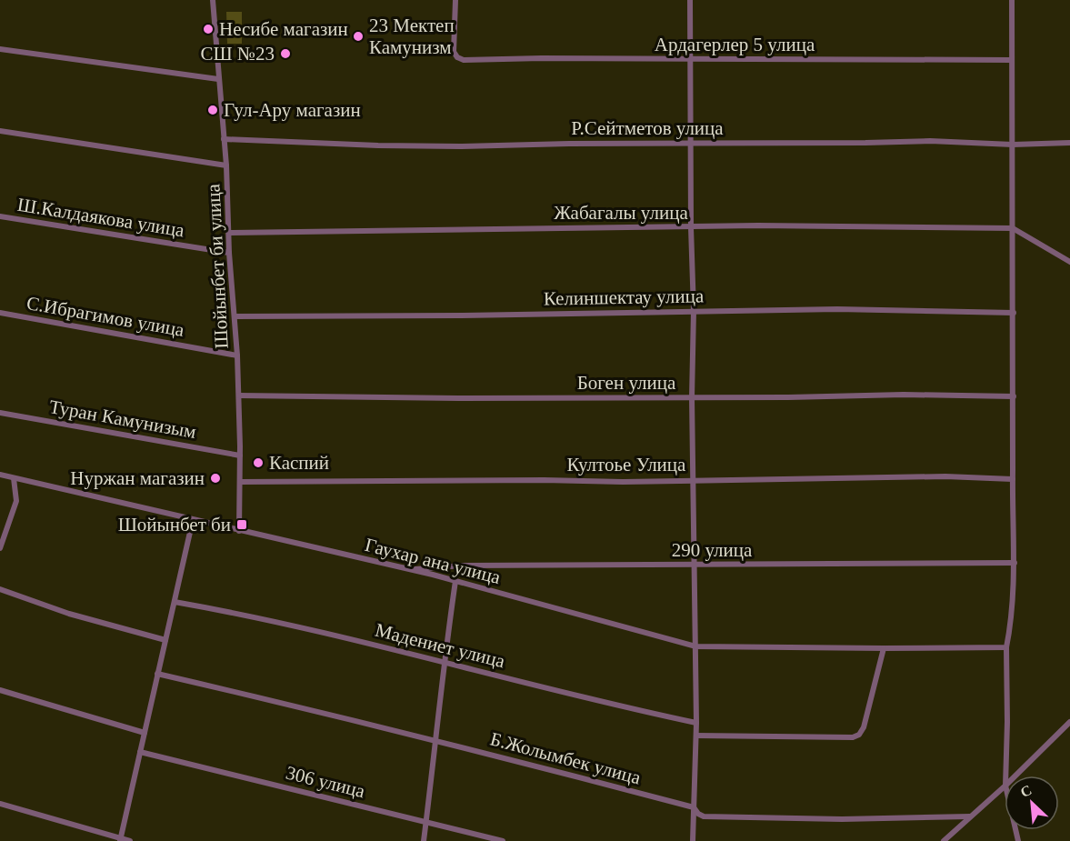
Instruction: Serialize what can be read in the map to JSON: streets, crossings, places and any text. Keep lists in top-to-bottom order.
{
  "streets": {
    "street": [
      "Ардагерлер 5 улица",
      "Р.Сейтметов улица",
      "Жабагалы улица",
      "Ш.Калдаякова улица",
      "Шойынбет би улица",
      "Келиншектау улица",
      "С.Ибрагимов улица",
      "Боген улица",
      "Туран Камунизым",
      "Култоье Улица",
      "290 улица",
      "Гаухар ана улица",
      "Мадениет улица",
      "Б.Жолымбек улица",
      "306 улица"
    ]
  },
  "crossings": [
    ["Р.Сейтметов улица", "Шойынбет би улица"],
    ["Жабагалы улица", "Шойынбет би улица"],
    ["Ш.Калдаякова улица", "Шойынбет би улица"],
    ["Шойынбет би улица", "Келиншектау улица"],
    ["Шойынбет би улица", "С.Ибрагимов улица"],
    ["Шойынбет би улица", "Боген улица"],
    ["Шойынбет би улица", "Туран Камунизым"],
    ["Шойынбет би улица", "Култоье Улица"],
    ["Шойынбет би улица", "Гаухар ана улица"],
    ["290 улица", "Гаухар ана улица"]
  ],
  "places": {
    "other": [
      "Несибе магазин",
      "23 Мектеп Камунизм",
      "СШ №23",
      "Гул-Ару магазин",
      "Каспий",
      "Нуржан магазин"
    ],
    "transit": ["Шойынбет би"]
  },
  "north": "top left"
}
